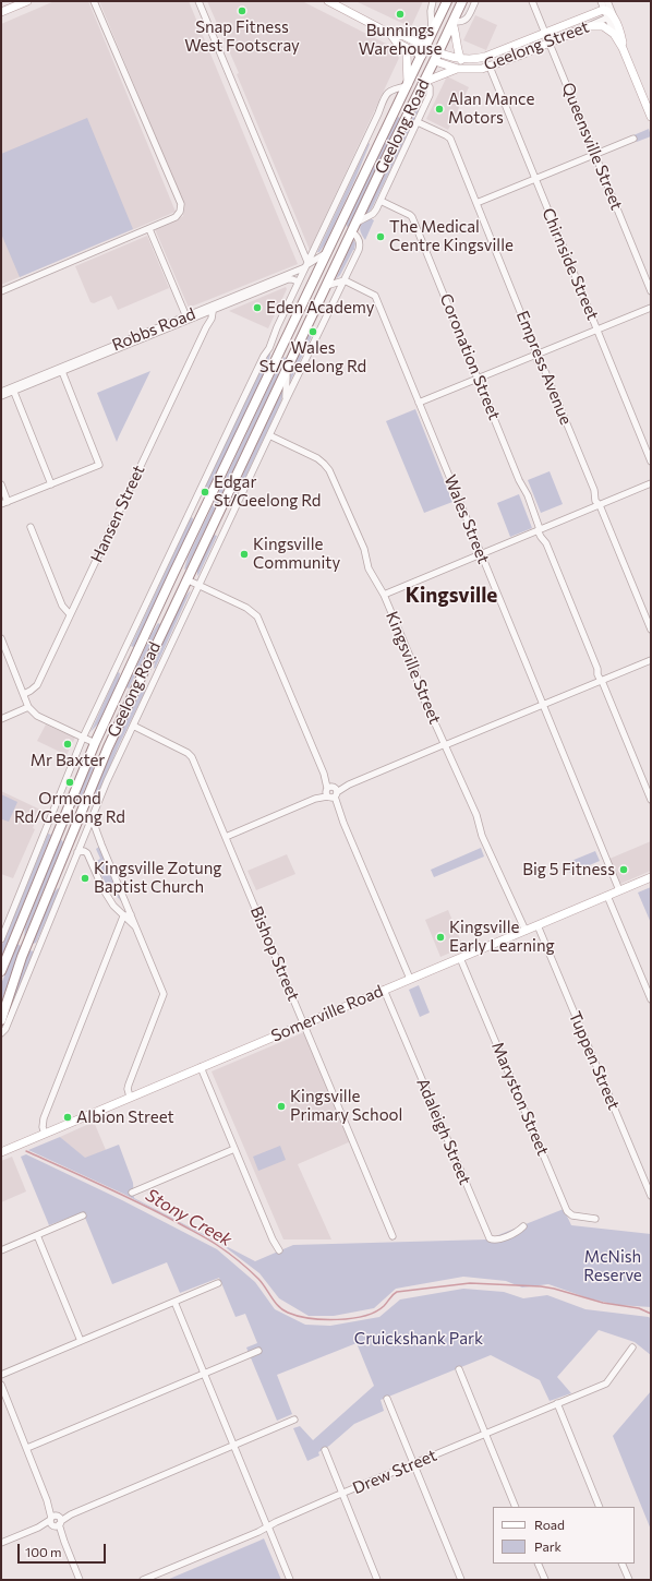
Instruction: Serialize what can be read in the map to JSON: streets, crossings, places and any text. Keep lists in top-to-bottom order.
{
  "streets": {
    "highway": ["Geelong Street", "Geelong Road"],
    "main road": ["Somerville Road"],
    "street": [
      "Queensville Street",
      "Chirnside Street",
      "Robbs Road",
      "Coronation Street",
      "Empress Avenue",
      "Hansen Street",
      "Wales Street",
      "Kingsville Street",
      "Bishop Street",
      "Tuppen Street",
      "Maryston Street",
      "Adaleigh Street",
      "Drew Street"
    ]
  },
  "crossings": [
    ["Geelong Street", "Geelong Road"],
    ["Geelong Street", "Queensville Street"],
    ["Geelong Street", "Chirnside Street"],
    ["Geelong Road", "Robbs Road"],
    ["Geelong Road", "Wales Street"],
    ["Geelong Road", "Kingsville Street"],
    ["Geelong Road", "Bishop Street"],
    ["Robbs Road", "Hansen Street"],
    ["Wales Street", "Somerville Road"],
    ["Kingsville Street", "Somerville Road"],
    ["Bishop Street", "Somerville Road"],
    ["Somerville Road", "Tuppen Street"],
    ["Somerville Road", "Maryston Street"],
    ["Somerville Road", "Adaleigh Street"]
  ],
  "districts": ["Kingsville"],
  "water": ["Stony Creek"],
  "parks": ["McNish Reserve", "Cruickshank Park"],
  "places": [
    "Snap Fitness West Footscray",
    "Bunnings Warehouse",
    "Alan Mance Motors",
    "The Medical Centre Kingsville",
    "Eden Academy",
    "Wales St/Geelong Rd",
    "Edgar St/Geelong Rd",
    "Kingsville Community",
    "Mr Baxter",
    "Ormond Rd/Geelong Rd",
    "Big 5 Fitness",
    "Kingsville Zotung Baptist Church",
    "Kingsville Early Learning",
    "Kingsville Primary School",
    "Albion Street"
  ],
  "legend": ["Road", "Park"],
  "scale_bar": "100 m"
}
